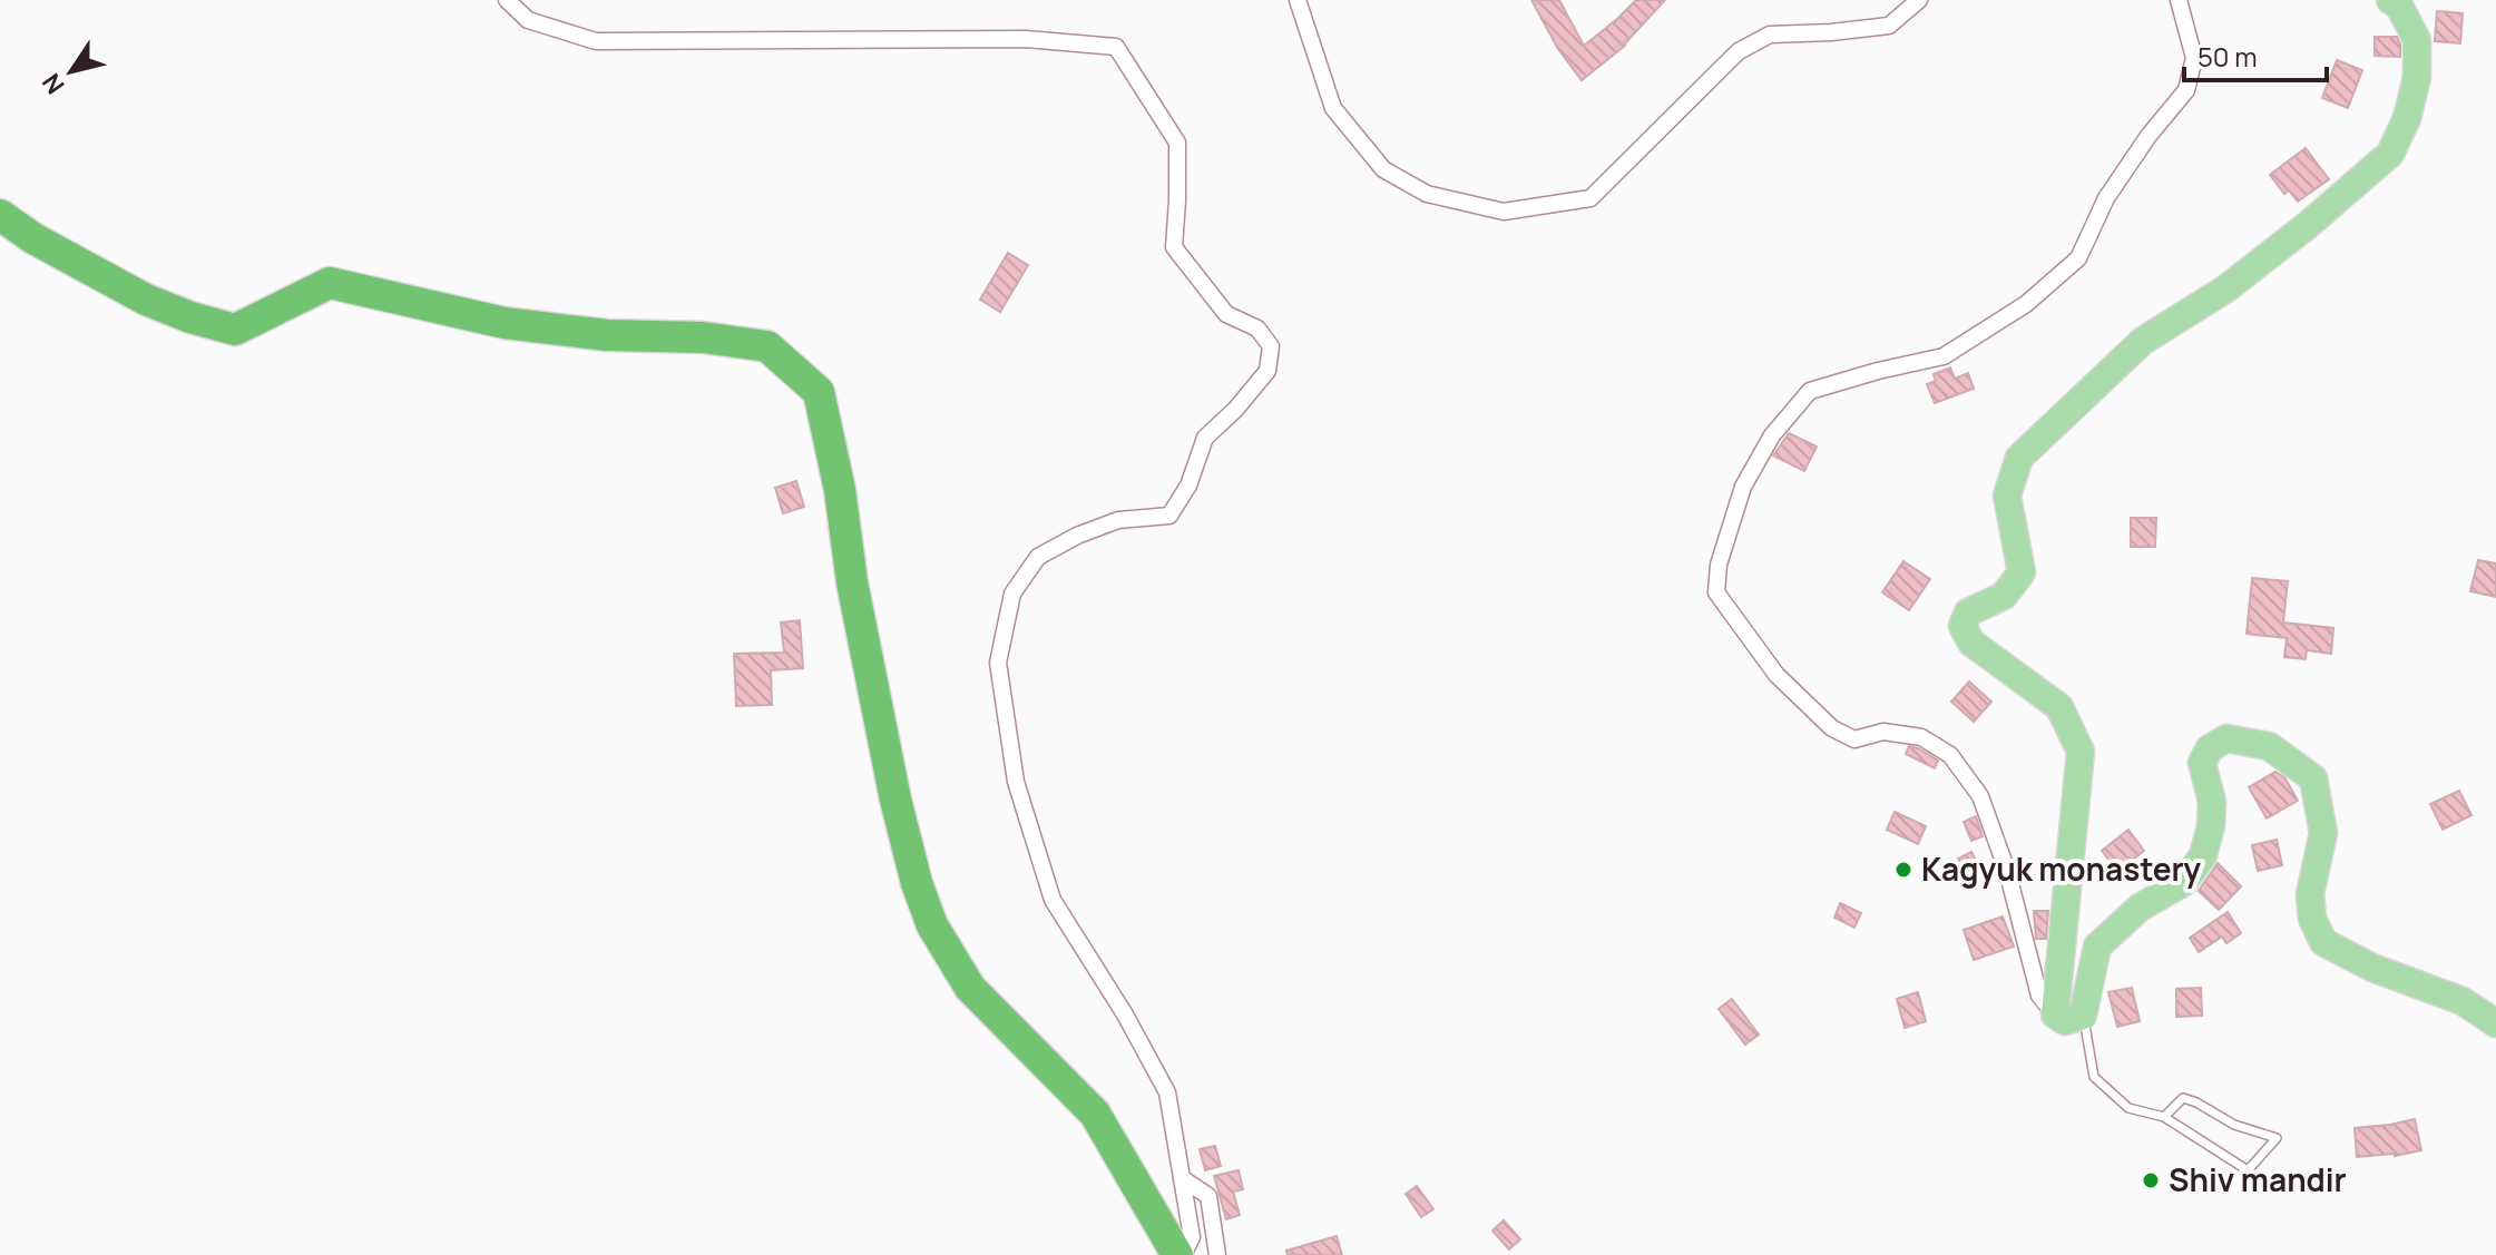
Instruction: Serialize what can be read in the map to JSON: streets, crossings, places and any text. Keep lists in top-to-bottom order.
{
  "places": ["Kagyuk monastery", "Shiv mandir"],
  "scale_bar": "50 m",
  "north": "bottom left"
}
